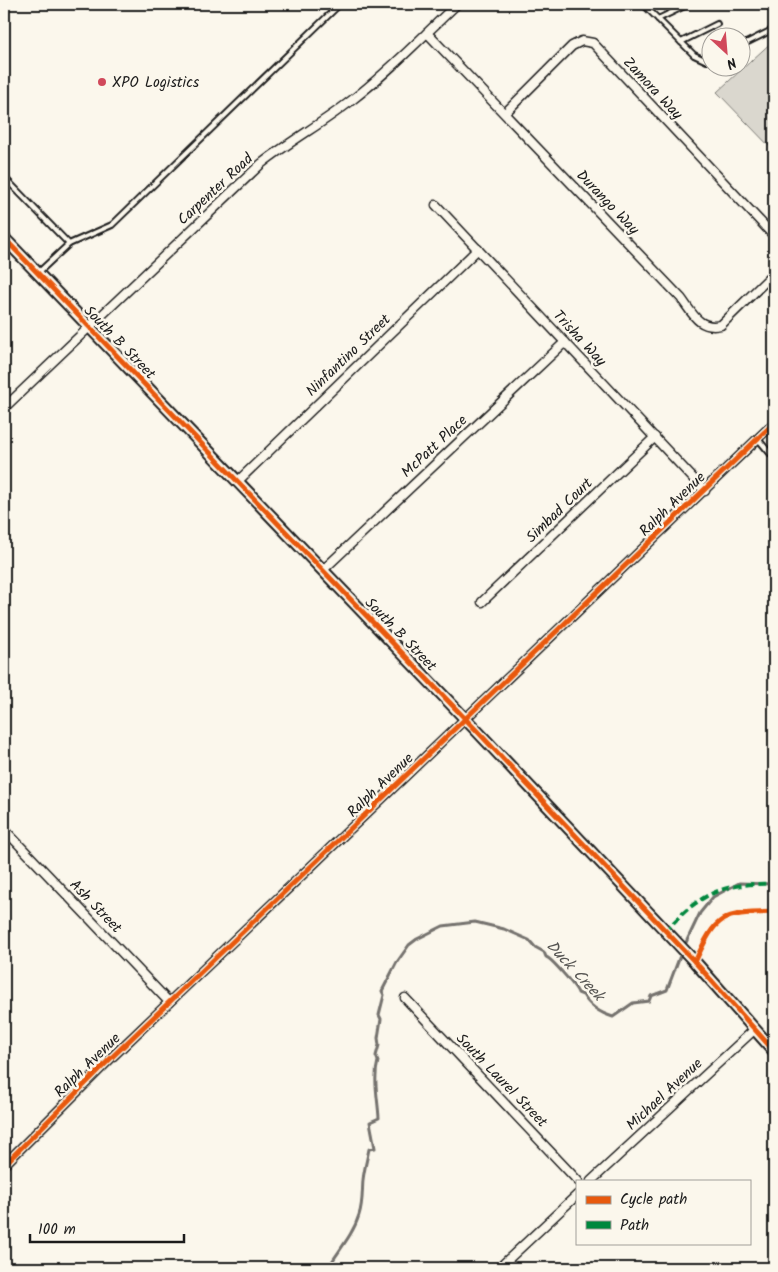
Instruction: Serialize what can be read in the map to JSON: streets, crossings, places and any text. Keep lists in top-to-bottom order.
{
  "streets": {
    "street": [
      "Zamora Way",
      "Carpenter Road",
      "Durango Way",
      "Trisha Way",
      "South B Street",
      "Ninfantino Street",
      "McPatt Place",
      "Ralph Avenue",
      "Simbad Court",
      "Ash Street",
      "South Laurel Street",
      "Michael Avenue"
    ]
  },
  "crossings": [
    ["Zamora Way", "Durango Way"],
    ["Carpenter Road", "Durango Way"],
    ["Carpenter Road", "South B Street"],
    ["Trisha Way", "Ninfantino Street"],
    ["Trisha Way", "McPatt Place"],
    ["Trisha Way", "Ralph Avenue"],
    ["Trisha Way", "Simbad Court"],
    ["South B Street", "Ninfantino Street"],
    ["South B Street", "McPatt Place"],
    ["South B Street", "Ralph Avenue"],
    ["South B Street", "Michael Avenue"],
    ["Ralph Avenue", "Ash Street"]
  ],
  "water": ["Duck Creek"],
  "places": ["XPO Logistics"],
  "legend": ["Cycle path", "Path"],
  "scale_bar": "100 m",
  "north": "bottom right"
}
